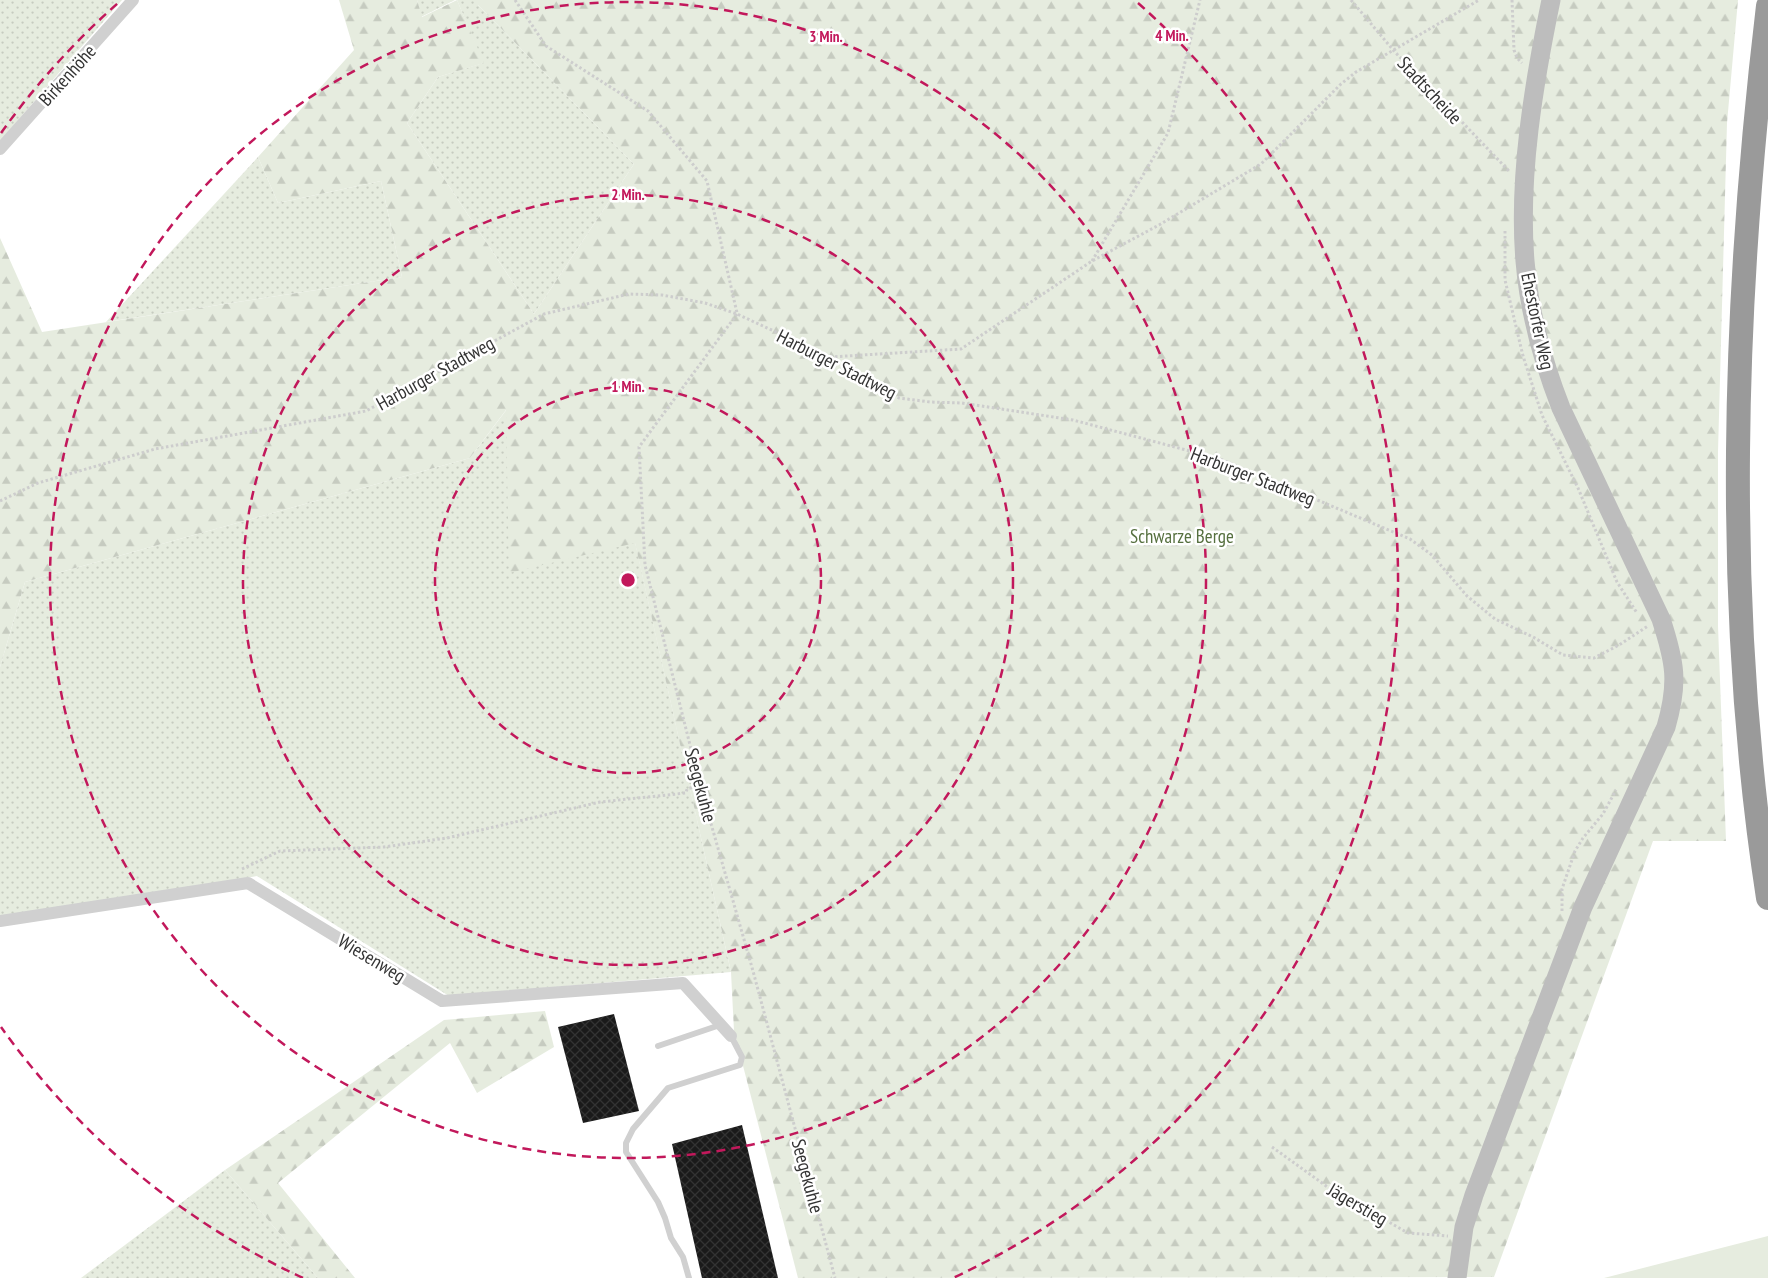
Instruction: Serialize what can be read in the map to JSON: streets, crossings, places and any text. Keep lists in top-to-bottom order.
{
  "streets": {
    "main road": ["Ehestorfer Weg"],
    "street": ["Birkenhöhe", "Wiesenweg"],
    "path": [
      "Stadtscheide",
      "Harburger Stadtweg",
      "Seegekuhle",
      "Jägerstieg"
    ]
  },
  "crossings": [
    ["Ehestorfer Weg", "Harburger Stadtweg"],
    ["Harburger Stadtweg", "Seegekuhle"]
  ],
  "parks": ["Schwarze Berge"],
  "rings": [
    "4 Min.",
    "3 Min.",
    "2 Min.",
    "1 Min."
  ]
}
